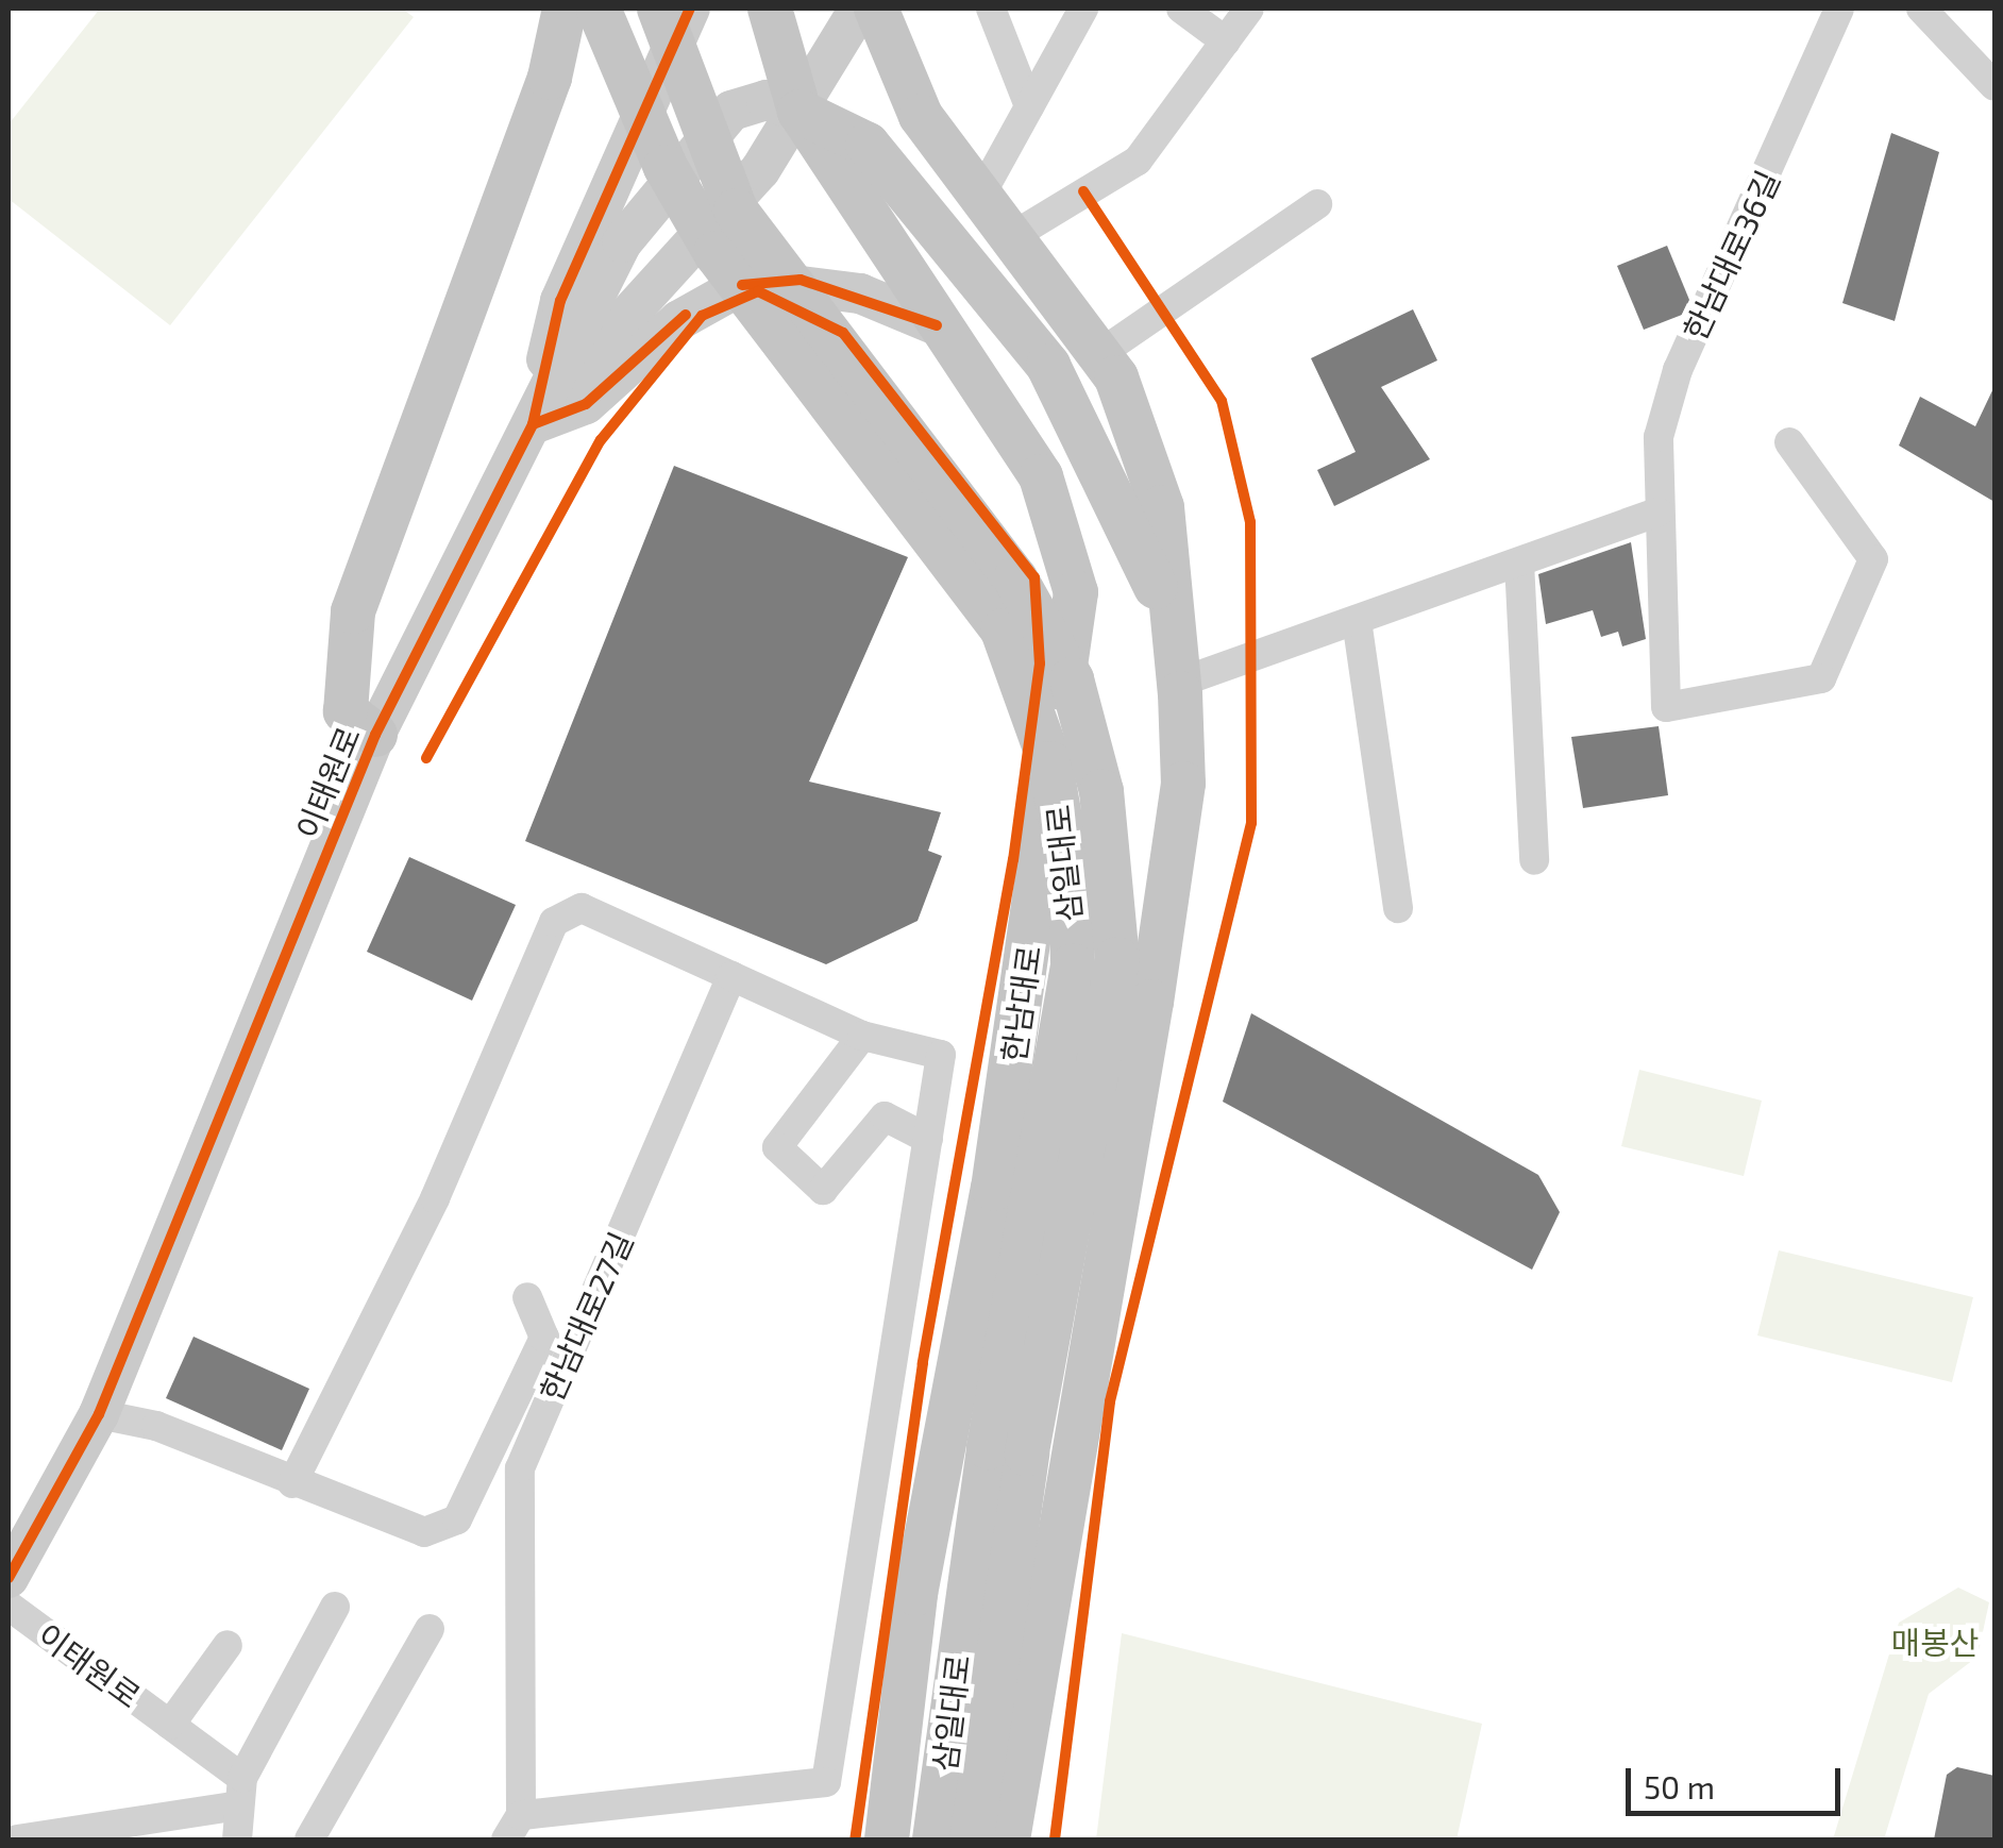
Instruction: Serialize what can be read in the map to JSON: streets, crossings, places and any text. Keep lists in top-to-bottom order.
{
  "streets": {
    "main road": ["이태원로", "삼일대로", "한남대로"],
    "street": ["한남대로36길", "한남대로27길"]
  },
  "crossings": [
    ["이태원로", "한남대로"]
  ],
  "parks": ["매봉산"],
  "scale_bar": "50 m"
}
